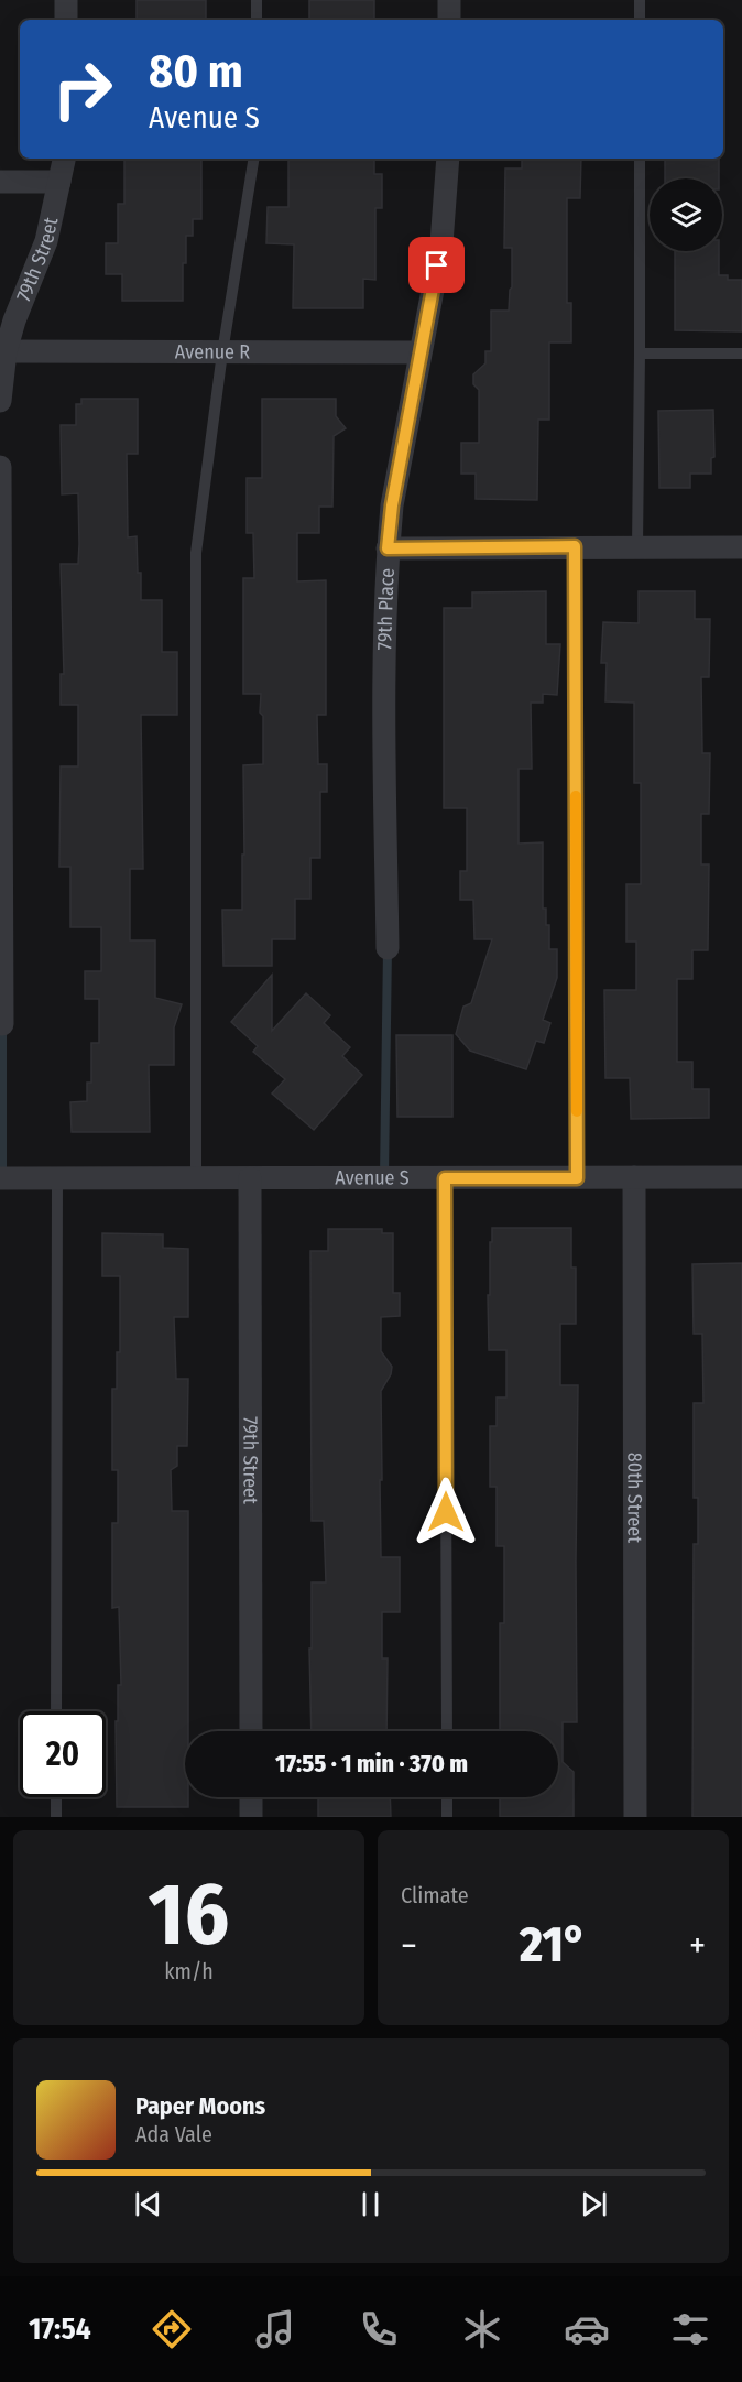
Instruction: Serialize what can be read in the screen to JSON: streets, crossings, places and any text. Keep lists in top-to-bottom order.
{
  "streets": {
    "street": [
      "79th Street",
      "Avenue R",
      "79th Place",
      "Avenue S",
      "80th Street"
    ]
  },
  "crossings": [
    ["79th Street", "Avenue R"],
    ["79th Street", "Avenue S"],
    ["Avenue R", "79th Place"],
    ["Avenue S", "80th Street"]
  ],
  "page": {
    "turn": ["80 m", "Avenue S"],
    "limit": "20",
    "trip": "17:55 · 1 min · 370 m",
    "tile": [
      ["16", "km/h"],
      "Climate"
    ],
    "heat": ["−", "21°", "+"],
    "song": ["Paper Moons", "Ada Vale"],
    "tabs": "17:54"
  }
}
